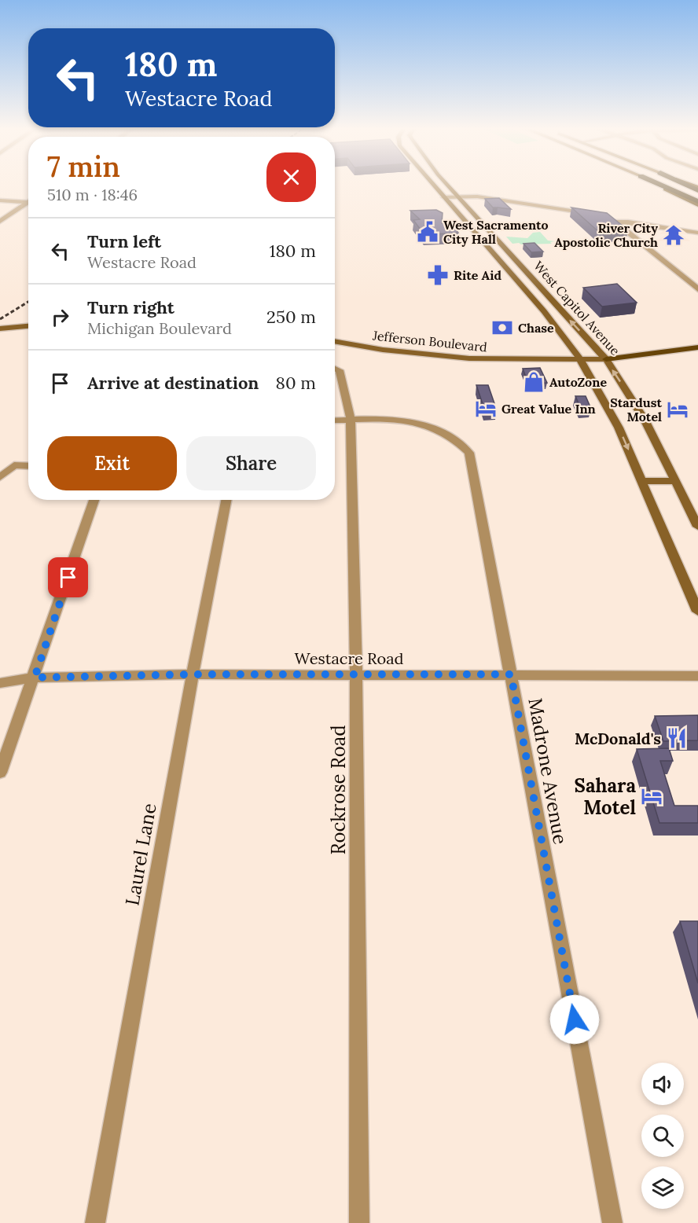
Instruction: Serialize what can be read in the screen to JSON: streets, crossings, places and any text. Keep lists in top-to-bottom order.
{
  "streets": {
    "main road": ["West Capitol Avenue", "Jefferson Boulevard"],
    "street": [
      "Westacre Road",
      "Madrone Avenue",
      "Rockrose Road",
      "Laurel Lane"
    ]
  },
  "crossings": [
    ["West Capitol Avenue", "Jefferson Boulevard"],
    ["Westacre Road", "Madrone Avenue"],
    ["Westacre Road", "Rockrose Road"],
    ["Westacre Road", "Laurel Lane"],
    ["Madrone Avenue", "Rockrose Road"]
  ],
  "places": {
    "public building": ["West Sacramento City Hall"],
    "temple": ["River City Apostolic Church"],
    "pharmacy": ["Rite Aid"],
    "bank": ["Chase"],
    "shop": ["AutoZone"],
    "hotel": ["Great Value Inn", "Stardust Motel", "Sahara Motel"],
    "restaurant": ["McDonald's"]
  },
  "page": {
    "turn": ["180 m", "Westacre Road"],
    "heading": ["7 min", "510 m · 18:46"],
    "list": [
      {
        "name": "Turn left",
        "note": "Westacre Road",
        "value": "180 m"
      },
      {
        "name": "Turn right",
        "note": "Michigan Boulevard",
        "value": "250 m"
      },
      {
        "name": "Arrive at destination",
        "value": "80 m"
      }
    ],
    "buttons": ["Exit", "Share"]
  }
}
